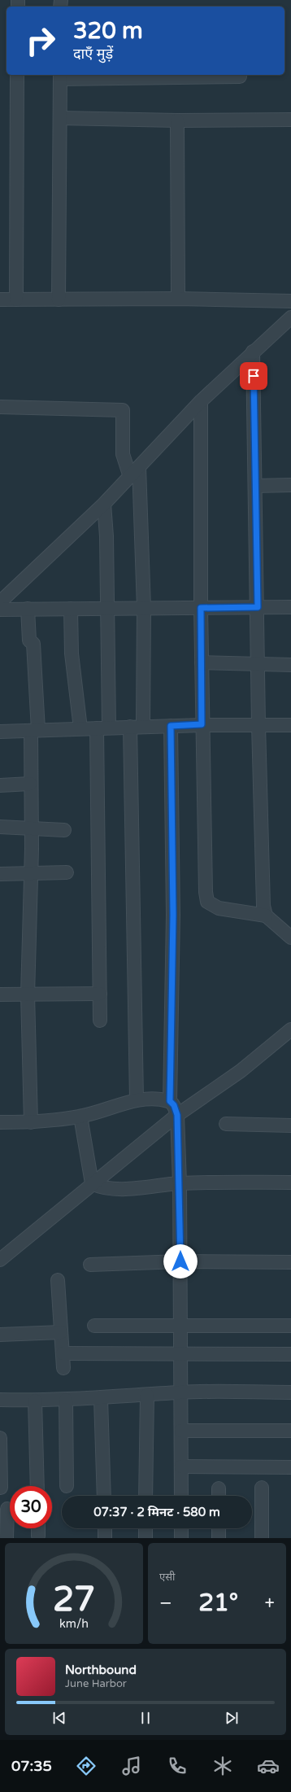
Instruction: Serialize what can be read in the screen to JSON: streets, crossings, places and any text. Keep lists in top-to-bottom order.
{
  "page": {
    "turn": ["320 m", "दाएँ मुड़ें"],
    "limit": "30",
    "trip": "07:37 · 2 मिनट · 580 m",
    "tile": "एसी",
    "heat": ["−", "21°", "+"],
    "song": ["Northbound", "June Harbor"],
    "tabs": "07:35",
    "gauge": ["27", "km/h"]
  }
}
